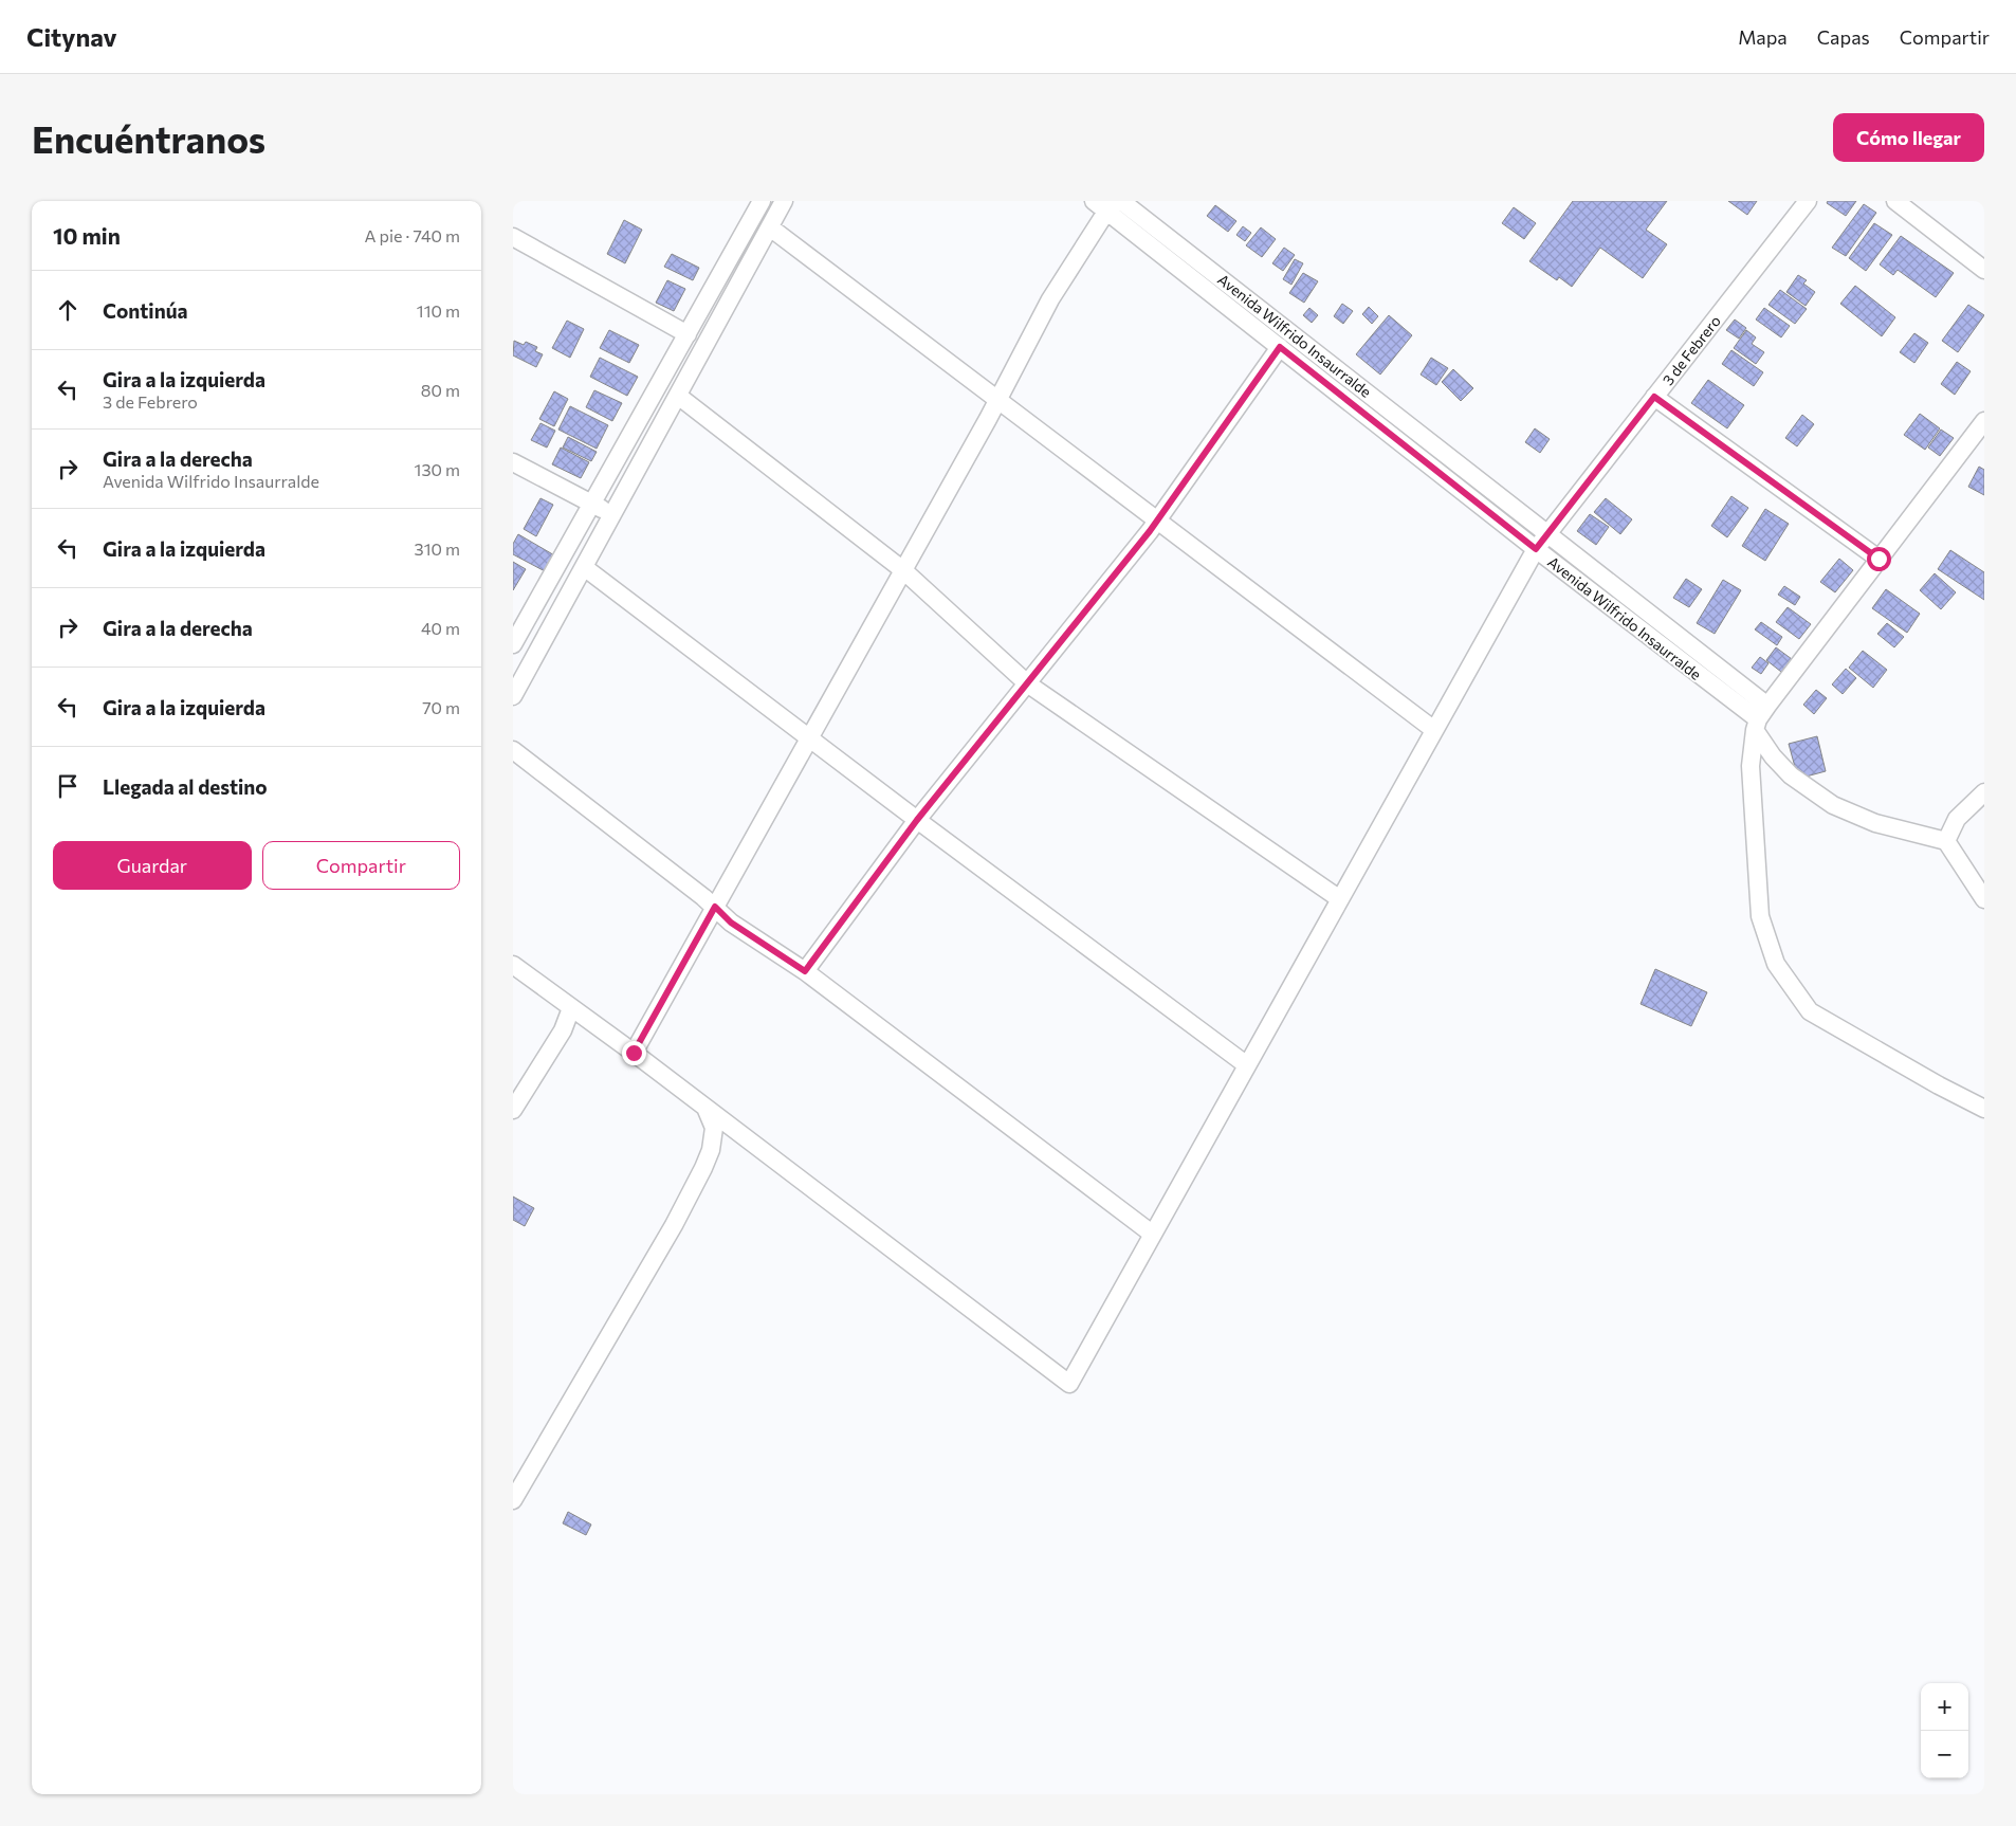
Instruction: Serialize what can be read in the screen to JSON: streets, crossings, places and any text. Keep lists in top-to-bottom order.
{
  "streets": {
    "street": ["Avenida Wilfrido Insaurralde", "3 de Febrero"]
  },
  "crossings": [
    ["Avenida Wilfrido Insaurralde", "3 de Febrero"]
  ],
  "page": {
    "header": "Citynav",
    "nav": ["Mapa", "Capas", "Compartir"],
    "buttons": [
      "Cómo llegar",
      ["Guardar", "Compartir"]
    ],
    "title": "Encuéntranos",
    "heading": ["10 min", "A pie · 740 m"],
    "list": [
      ["Continúa", "110 m"],
      ["Gira a la izquierda", "3 de Febrero", "80 m"],
      ["Gira a la derecha", "Avenida Wilfrido Insaurralde", "130 m"],
      ["Gira a la izquierda", "310 m"],
      ["Gira a la derecha", "40 m"],
      ["Gira a la izquierda", "70 m"],
      "Llegada al destino"
    ],
    "map_buttons": ["+", "−"]
  }
}
